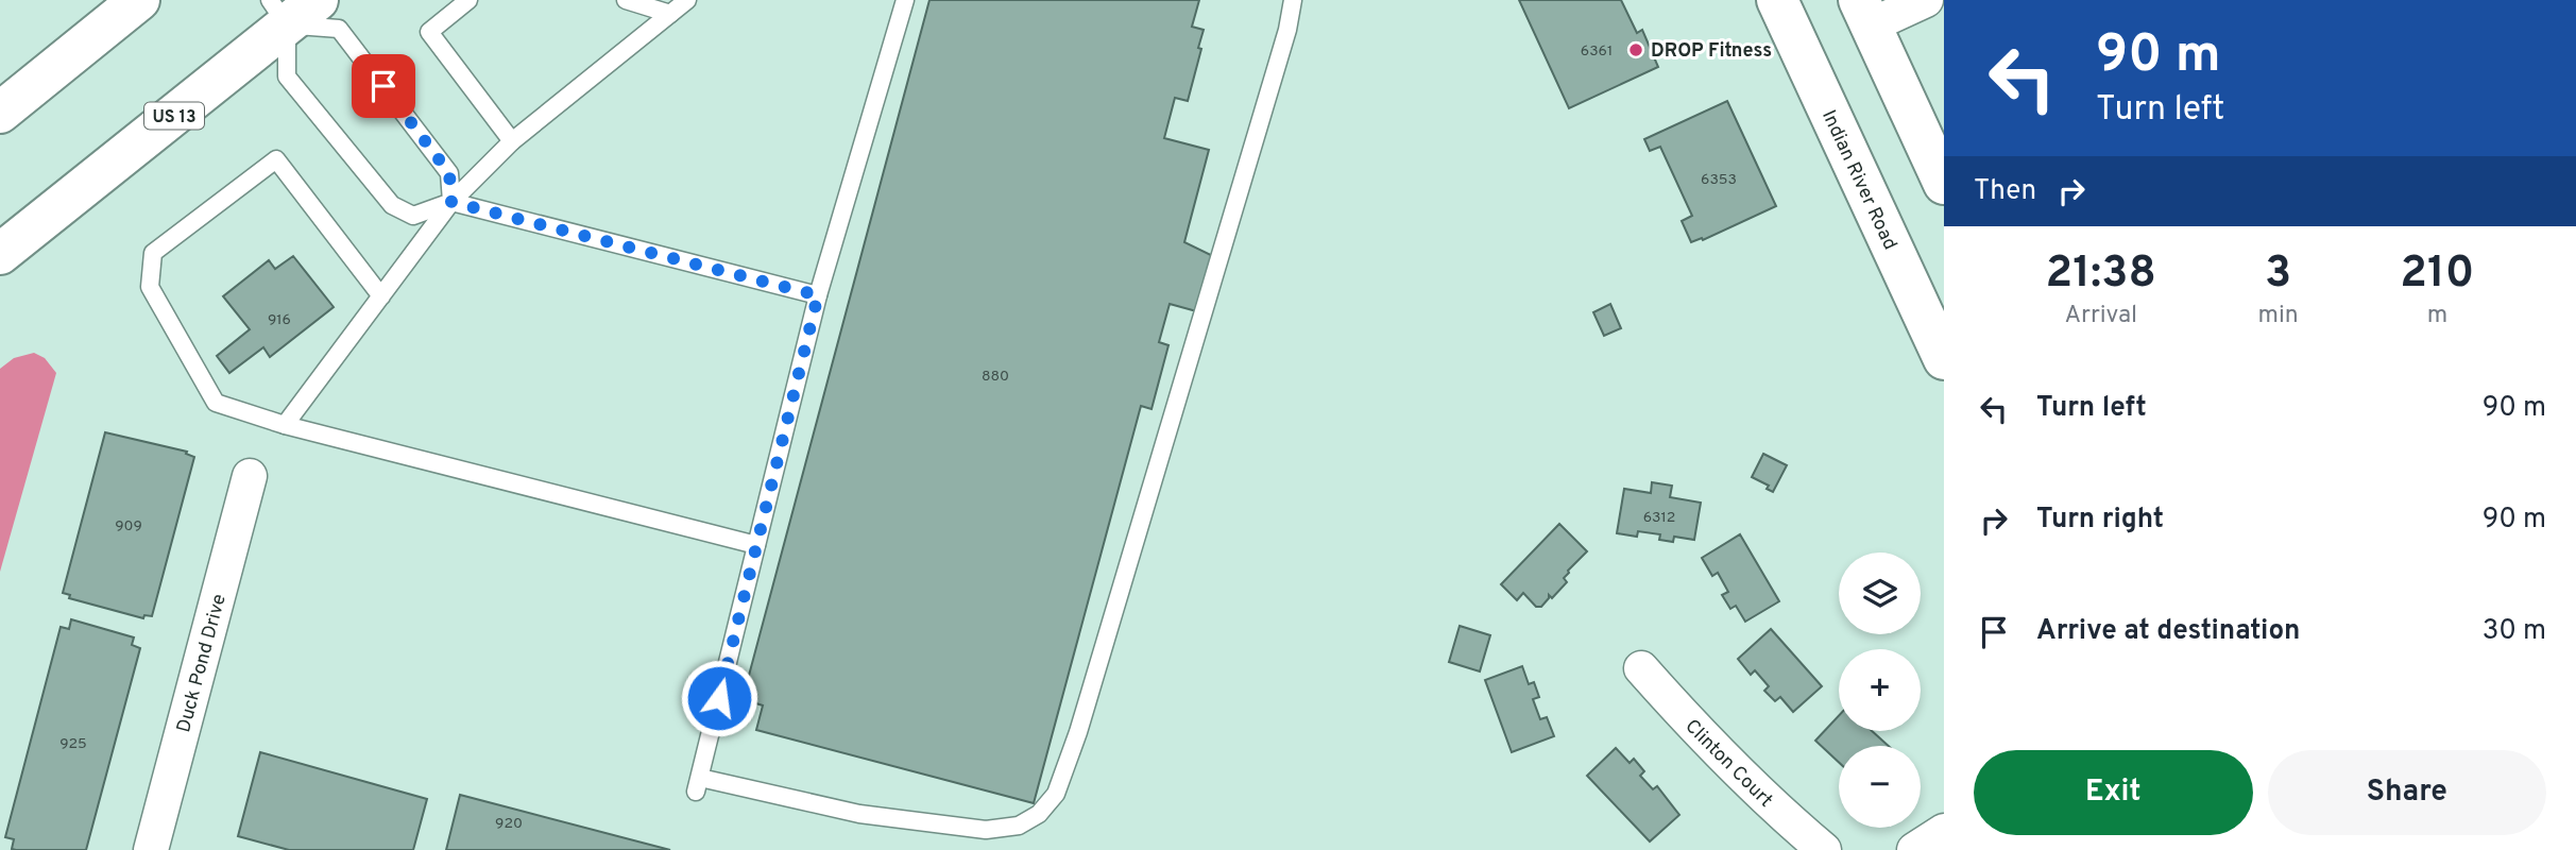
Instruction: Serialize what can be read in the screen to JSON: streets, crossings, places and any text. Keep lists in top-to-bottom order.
{
  "streets": {
    "main road": ["US 13", "Indian River Road"],
    "street": ["Duck Pond Drive", "Clinton Court"]
  },
  "places": ["DROP Fitness"],
  "house_numbers": [
    "6361",
    "6353",
    "916",
    "880",
    "6312",
    "909",
    "925",
    "920"
  ],
  "page": {
    "turn": ["90 m", "Turn left"],
    "then": "Then",
    "eta": [
      "21:38",
      "Arrival",
      "3",
      "min",
      "210",
      "m"
    ],
    "list": [
      {
        "name": "Turn left",
        "value": "90 m"
      },
      {
        "name": "Turn right",
        "value": "90 m"
      },
      {
        "name": "Arrive at destination",
        "value": "30 m"
      }
    ],
    "map_buttons": ["+", "−"],
    "buttons": ["Exit", "Share"]
  }
}
